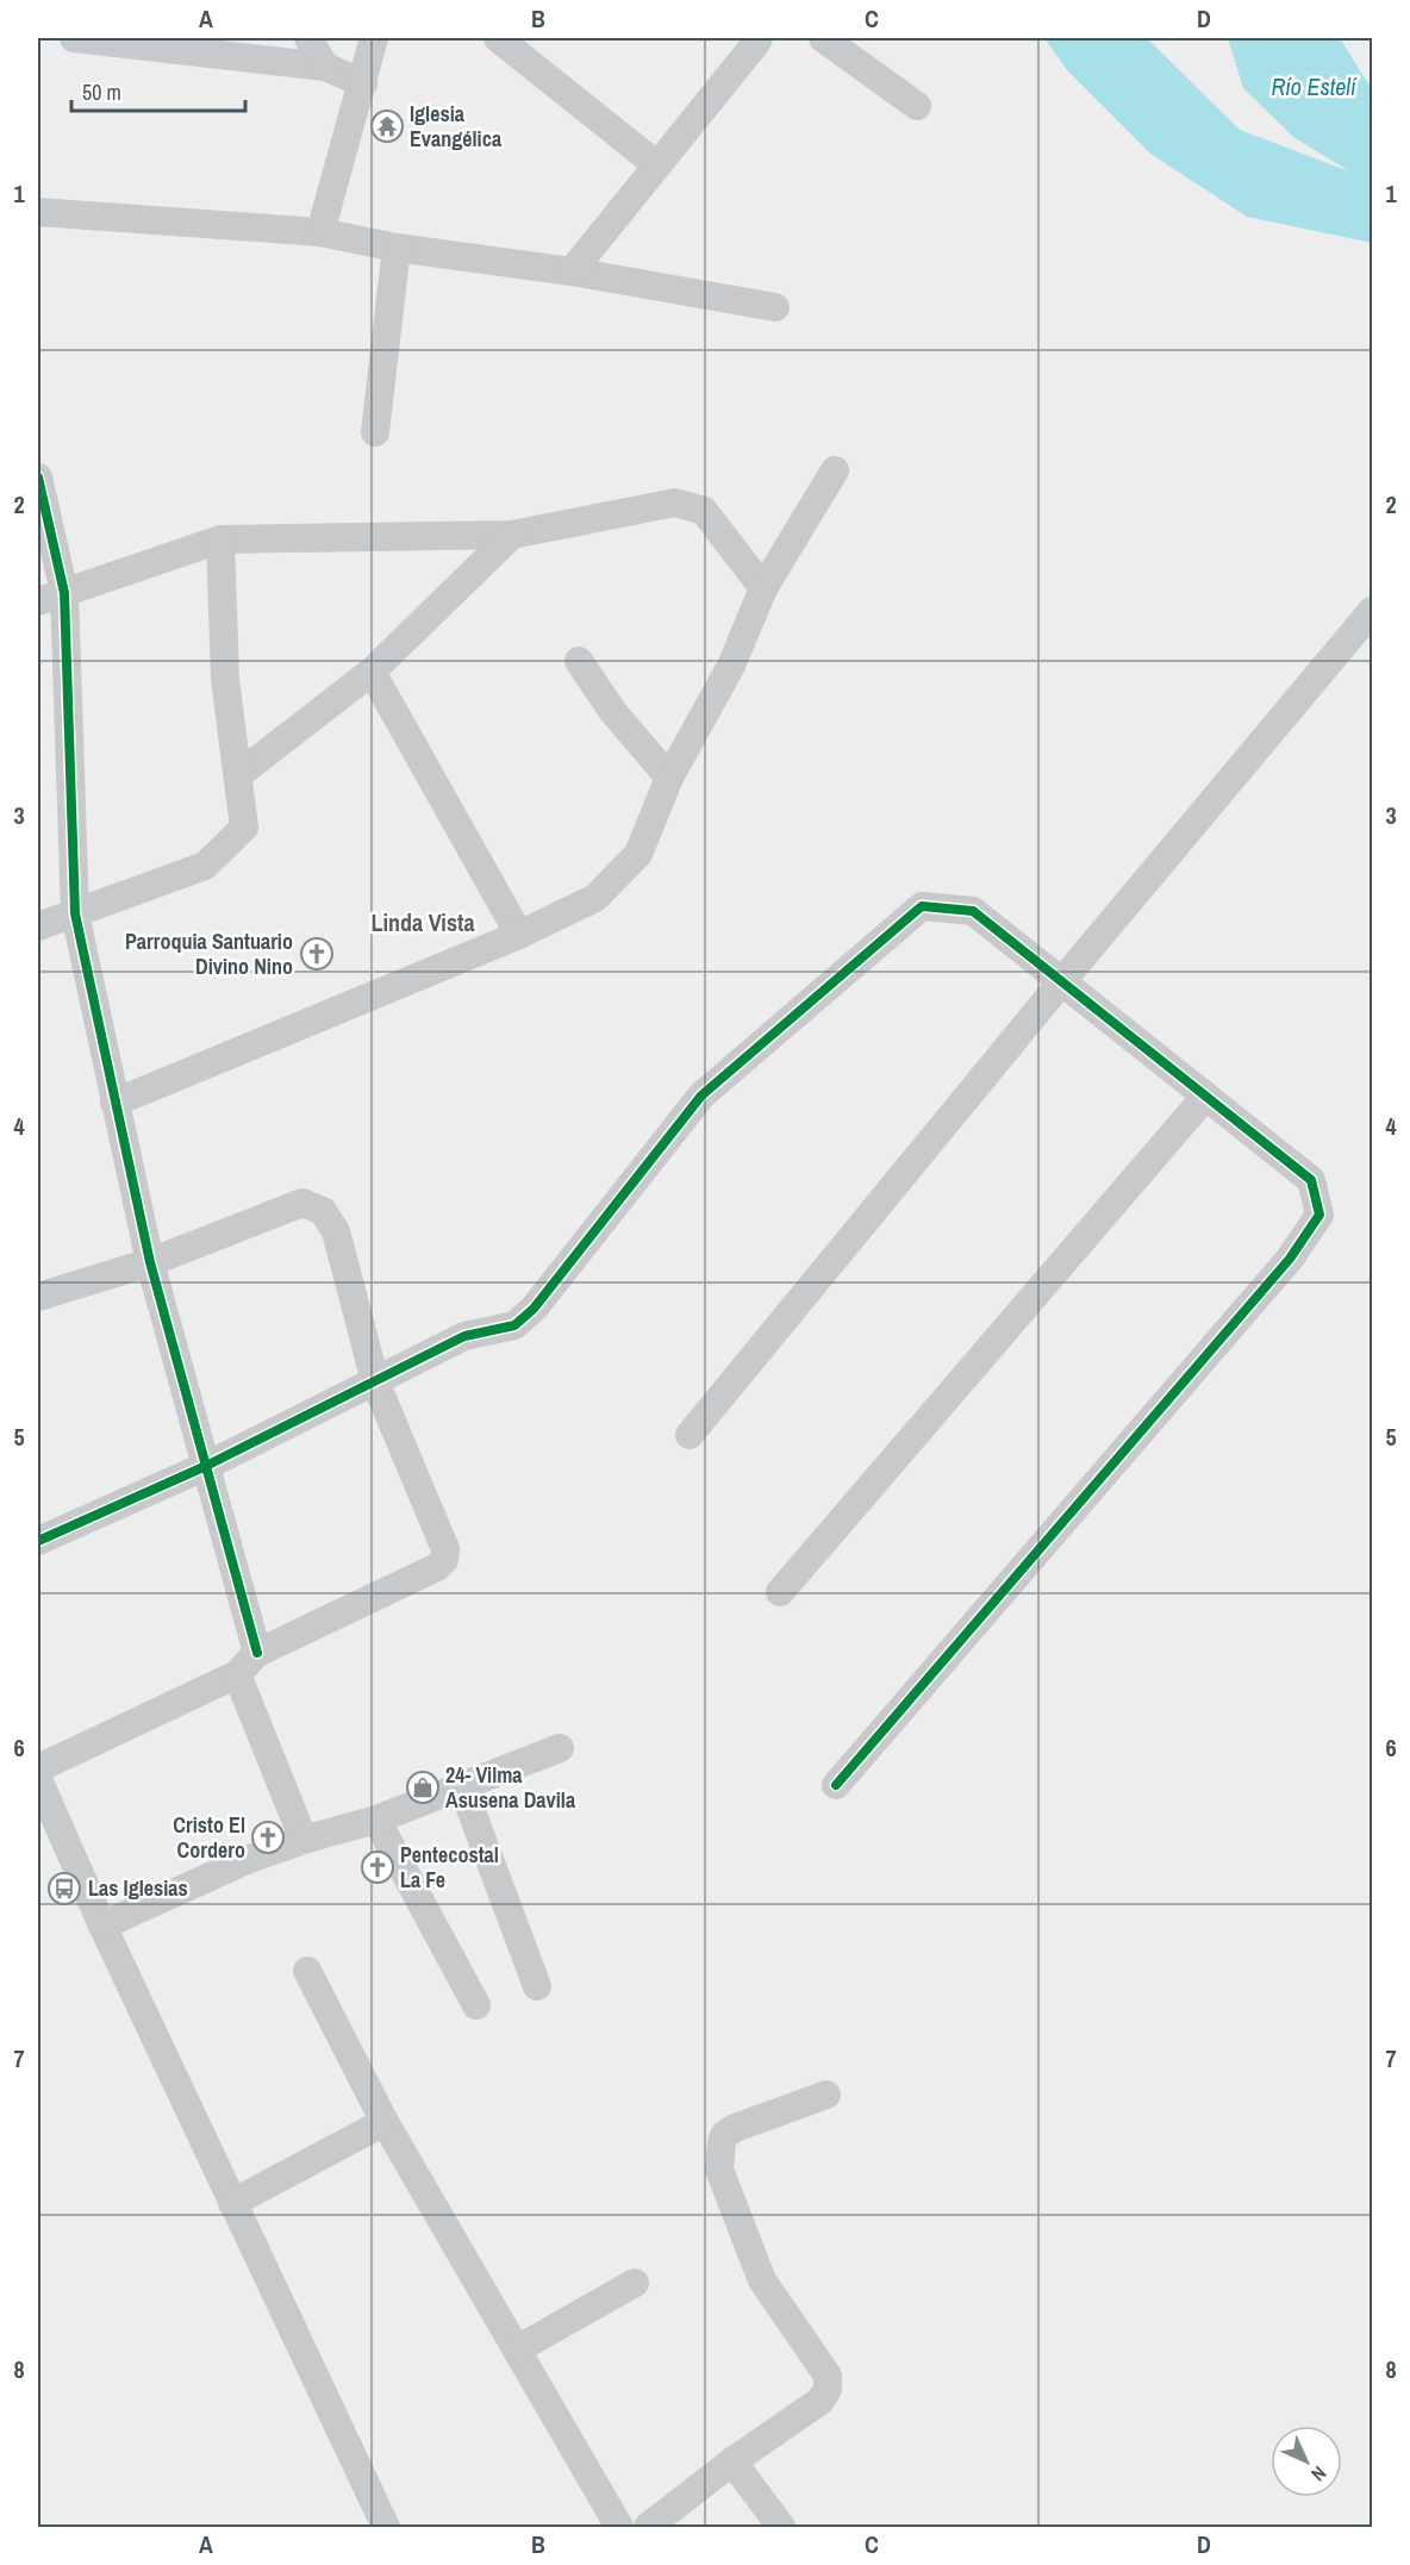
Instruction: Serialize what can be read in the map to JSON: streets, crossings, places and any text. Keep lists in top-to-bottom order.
{
  "districts": ["Linda Vista"],
  "water": ["Río Estelí"],
  "places": {
    "temple": ["Iglesia Evangélica"],
    "church": ["Parroquia Santuario Divino Nino", "Cristo El Cordero", "Pentecostal La Fe"],
    "shop": ["24- Vilma Asusena Davila"],
    "bus stop": ["Las Iglesias"]
  },
  "scale_bar": "50 m",
  "north": "bottom right",
  "grid": {
    "columns": [
      "A",
      "B",
      "C",
      "D"
    ],
    "rows": [
      "1",
      "2",
      "3",
      "4",
      "5",
      "6",
      "7",
      "8"
    ]
  }
}
